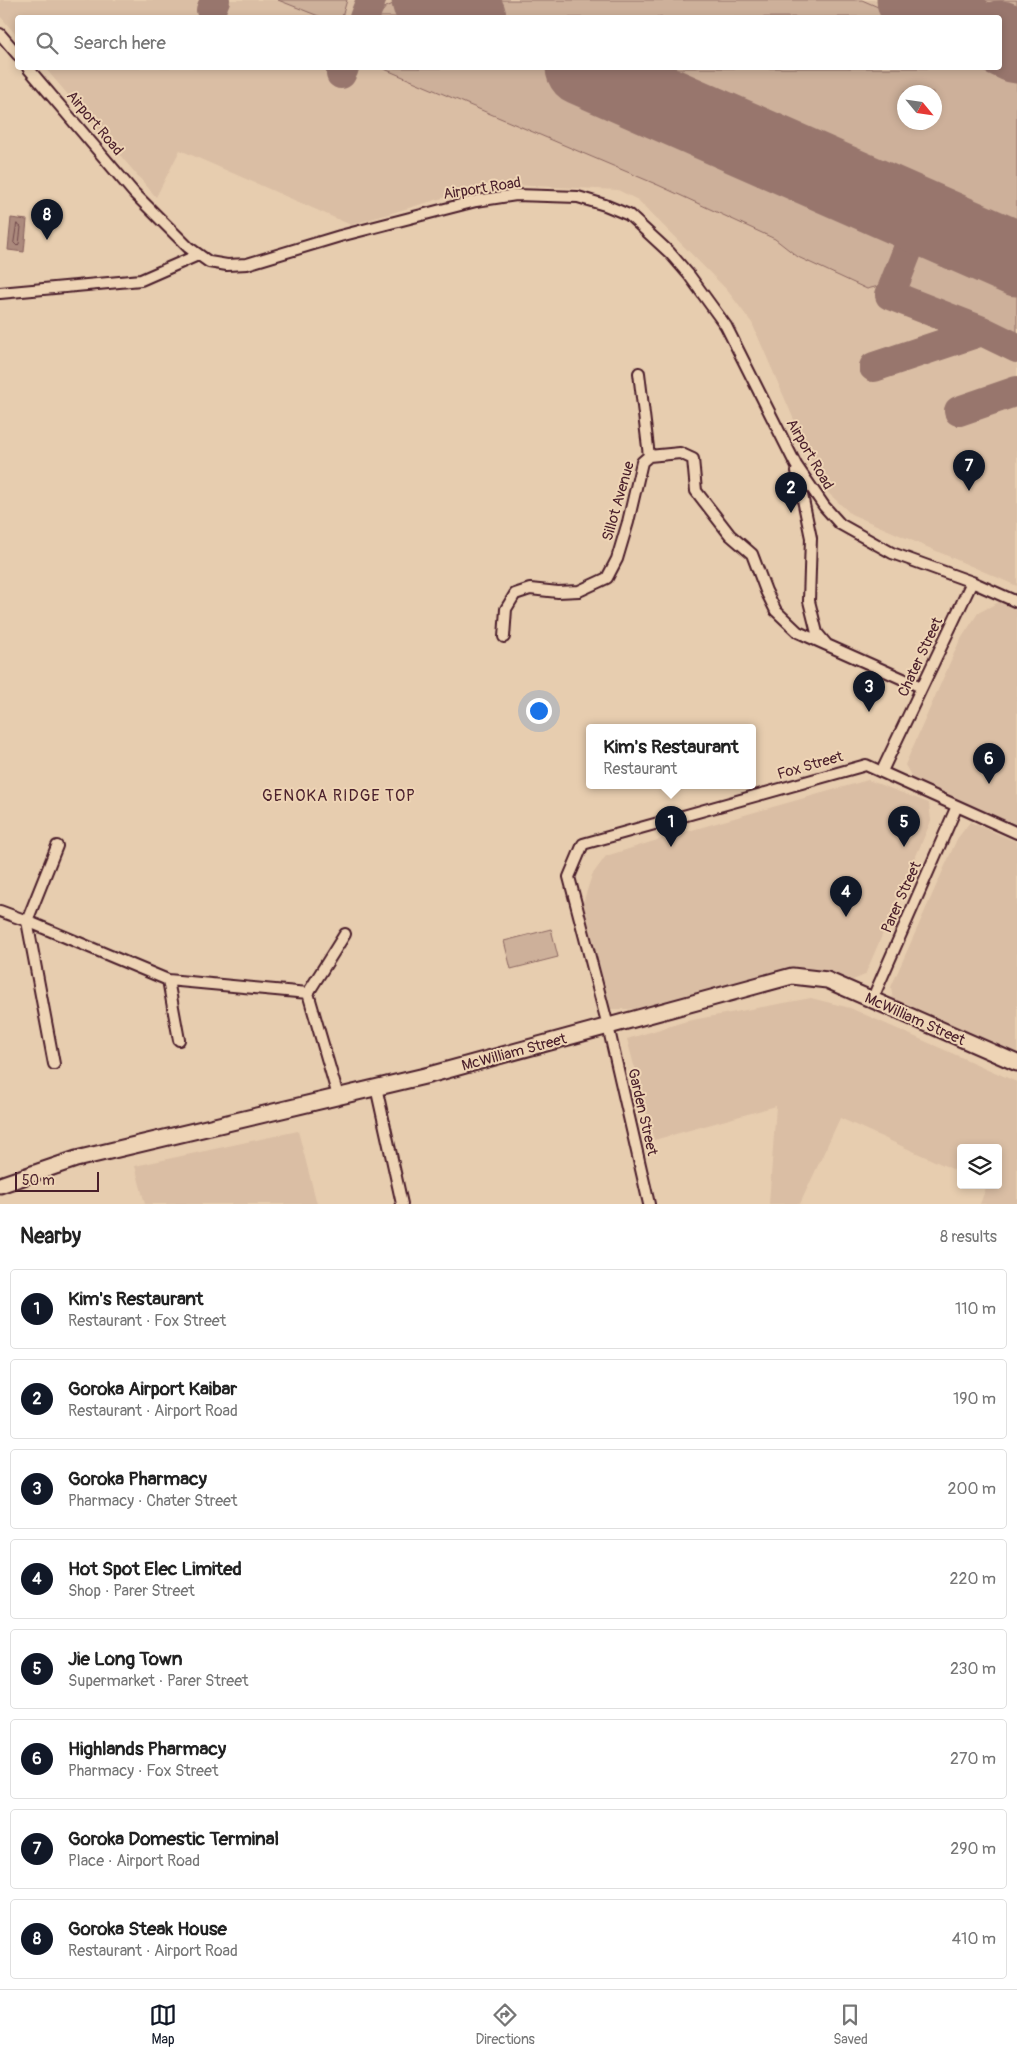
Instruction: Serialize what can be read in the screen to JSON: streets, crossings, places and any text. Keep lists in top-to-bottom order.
{
  "streets": {
    "street": [
      "Airport Road",
      "Sillot Avenue",
      "Chater Street",
      "Fox Street",
      "Parer Street",
      "McWilliam Street",
      "Garden Street"
    ]
  },
  "crossings": [
    ["Airport Road", "Chater Street"],
    ["Chater Street", "Fox Street"],
    ["Fox Street", "Parer Street"],
    ["Fox Street", "McWilliam Street"],
    ["Fox Street", "Garden Street"],
    ["Parer Street", "McWilliam Street"],
    ["McWilliam Street", "Garden Street"]
  ],
  "districts": ["GENOKA RIDGE TOP"],
  "scale_bar": "50 m",
  "north": "bottom right",
  "page": {
    "search": "Search here",
    "pins": [
      "8",
      "7",
      "2",
      "3",
      "6",
      "1",
      "5",
      "4"
    ],
    "popup": ["Kim's Restaurant", "Restaurant"],
    "scale": "50 m",
    "heading": ["Nearby", "8 results"],
    "list": [
      {
        "mark": "1",
        "name": "Kim's Restaurant",
        "note": "Restaurant · Fox Street",
        "value": "110 m"
      },
      {
        "mark": "2",
        "name": "Goroka Airport Kaibar",
        "note": "Restaurant · Airport Road",
        "value": "190 m"
      },
      {
        "mark": "3",
        "name": "Goroka Pharmacy",
        "note": "Pharmacy · Chater Street",
        "value": "200 m"
      },
      {
        "mark": "4",
        "name": "Hot Spot Elec Limited",
        "note": "Shop · Parer Street",
        "value": "220 m"
      },
      {
        "mark": "5",
        "name": "Jie Long Town",
        "note": "Supermarket · Parer Street",
        "value": "230 m"
      },
      {
        "mark": "6",
        "name": "Highlands Pharmacy",
        "note": "Pharmacy · Fox Street",
        "value": "270 m"
      },
      {
        "mark": "7",
        "name": "Goroka Domestic Terminal",
        "note": "Place · Airport Road",
        "value": "290 m"
      },
      {
        "mark": "8",
        "name": "Goroka Steak House",
        "note": "Restaurant · Airport Road",
        "value": "410 m"
      }
    ],
    "nav": ["Map", "Directions", "Saved"]
  }
}
